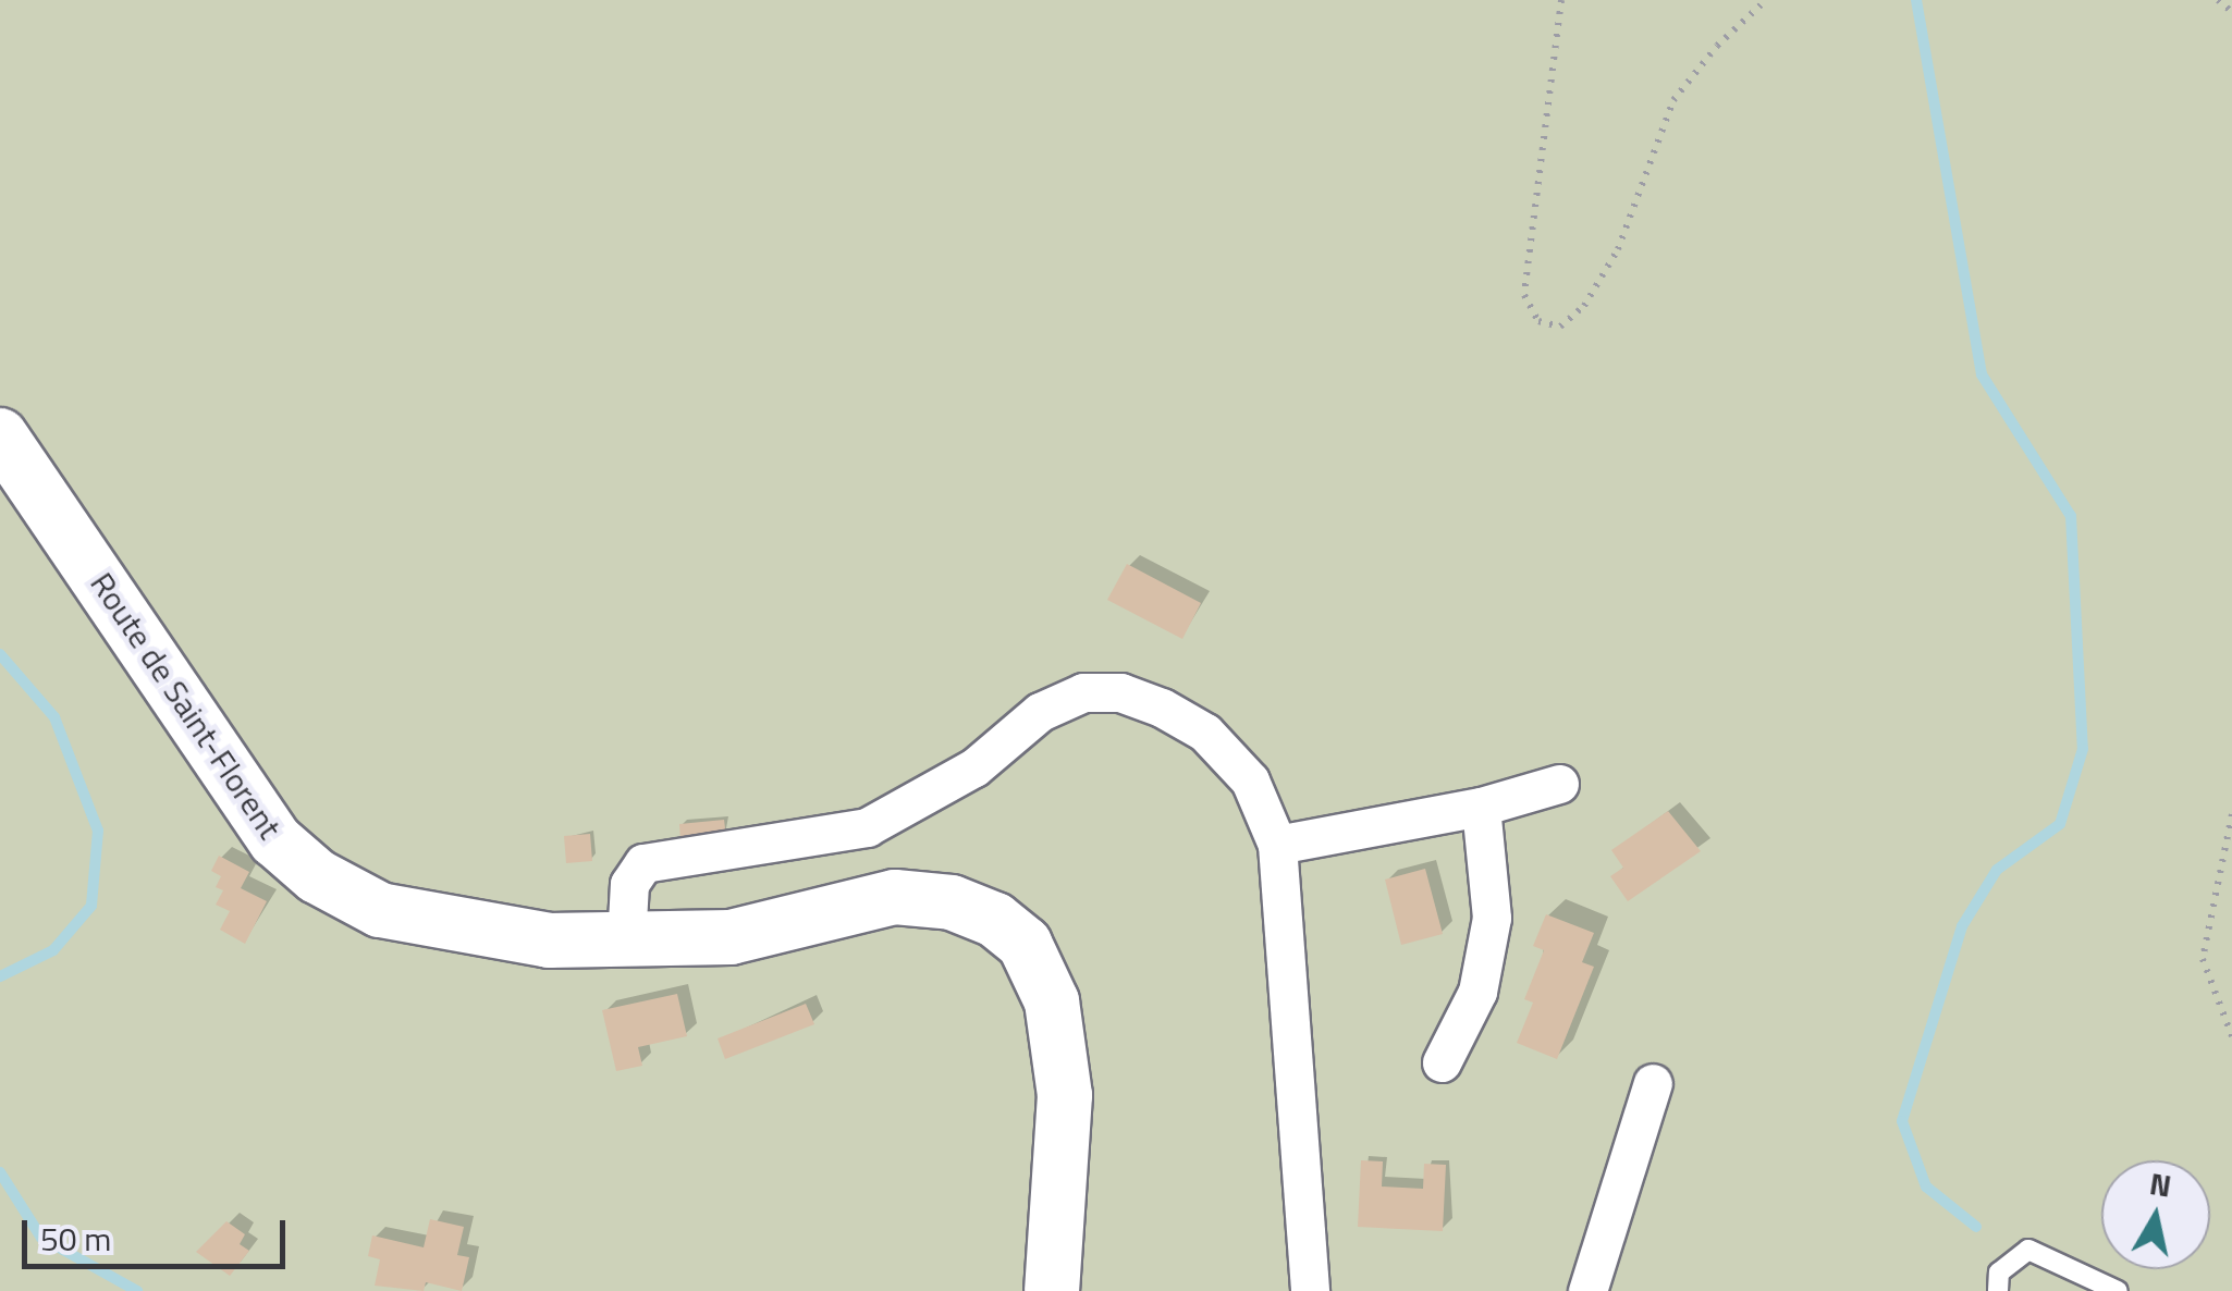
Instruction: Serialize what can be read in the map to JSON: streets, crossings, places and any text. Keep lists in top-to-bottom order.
{
  "streets": {
    "main road": ["Route de Saint-Florent"]
  },
  "scale_bar": "50 m",
  "north": "top"
}
